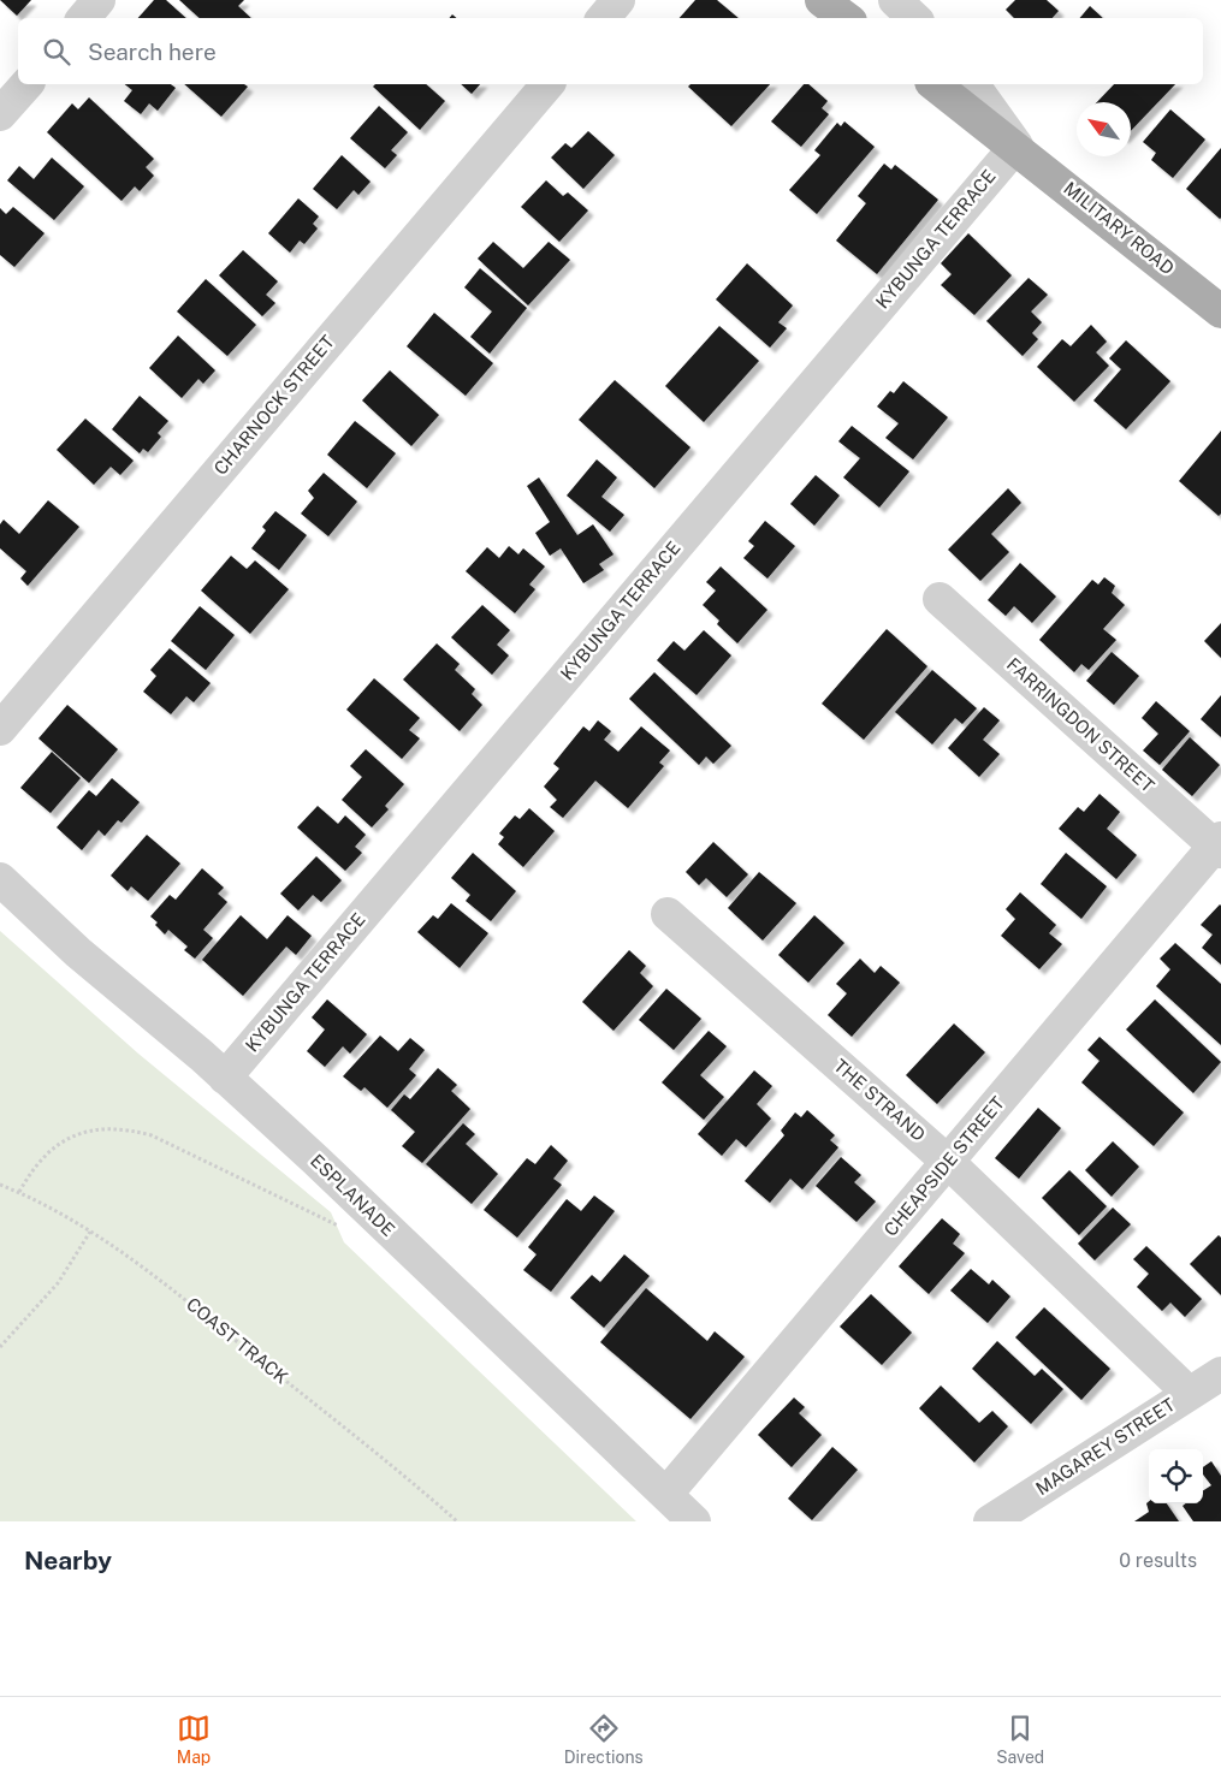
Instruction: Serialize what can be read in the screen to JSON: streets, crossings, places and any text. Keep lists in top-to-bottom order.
{
  "streets": {
    "main road": ["MILITARY ROAD"],
    "street": [
      "KYBUNGA TERRACE",
      "CHARNOCK STREET",
      "FARRINGDON STREET",
      "THE STRAND",
      "CHEAPSIDE STREET",
      "ESPLANADE",
      "MAGAREY STREET"
    ],
    "path": ["COAST TRACK"]
  },
  "crossings": [
    ["MILITARY ROAD", "KYBUNGA TERRACE"],
    ["KYBUNGA TERRACE", "ESPLANADE"],
    ["FARRINGDON STREET", "CHEAPSIDE STREET"],
    ["THE STRAND", "CHEAPSIDE STREET"],
    ["THE STRAND", "MAGAREY STREET"],
    ["CHEAPSIDE STREET", "ESPLANADE"]
  ],
  "north": "top left",
  "page": {
    "search": "Search here",
    "heading": ["Nearby", "0 results"],
    "nav": ["Map", "Directions", "Saved"]
  }
}
